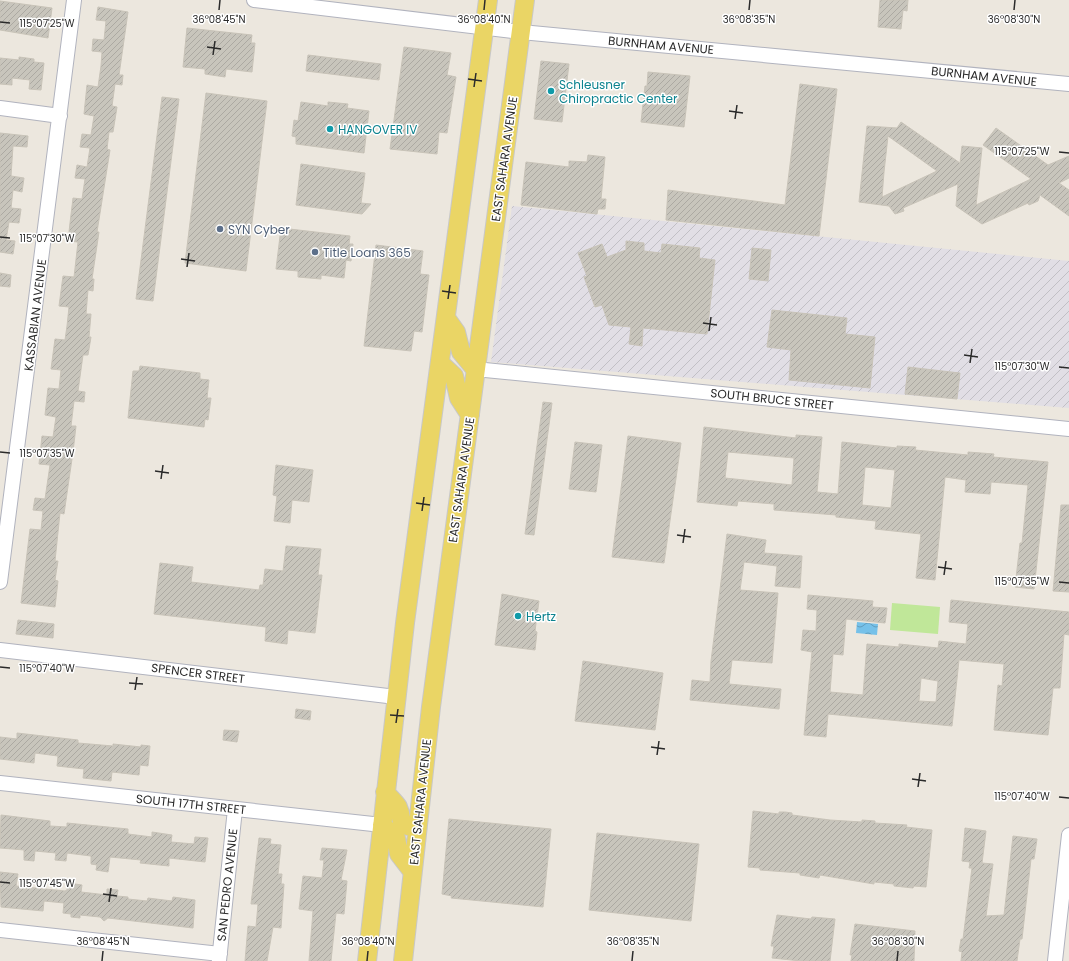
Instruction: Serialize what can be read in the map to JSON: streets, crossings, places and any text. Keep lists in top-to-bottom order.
{
  "streets": {
    "main road": ["EAST SAHARA AVENUE"],
    "street": [
      "BURNHAM AVENUE",
      "KASSABIAN AVENUE",
      "SOUTH BRUCE STREET",
      "SPENCER STREET",
      "SOUTH 17TH STREET",
      "SAN PEDRO AVENUE"
    ]
  },
  "crossings": [
    ["BURNHAM AVENUE", "EAST SAHARA AVENUE"],
    ["EAST SAHARA AVENUE", "SOUTH BRUCE STREET"],
    ["SOUTH 17TH STREET", "SAN PEDRO AVENUE"]
  ],
  "places": [
    "Schleusner Chiropractic Center",
    "HANGOVER IV",
    "SYN Cyber",
    "Title Loans 365",
    "Hertz"
  ],
  "coordinates": [
    "36°08'45\"N",
    "36°08'40\"N",
    "36°08'35\"N",
    "36°08'30\"N",
    "115°07'25\"W",
    "115°07'30\"W",
    "115°07'35\"W",
    "115°07'40\"W",
    "115°07'45\"W"
  ]
}
